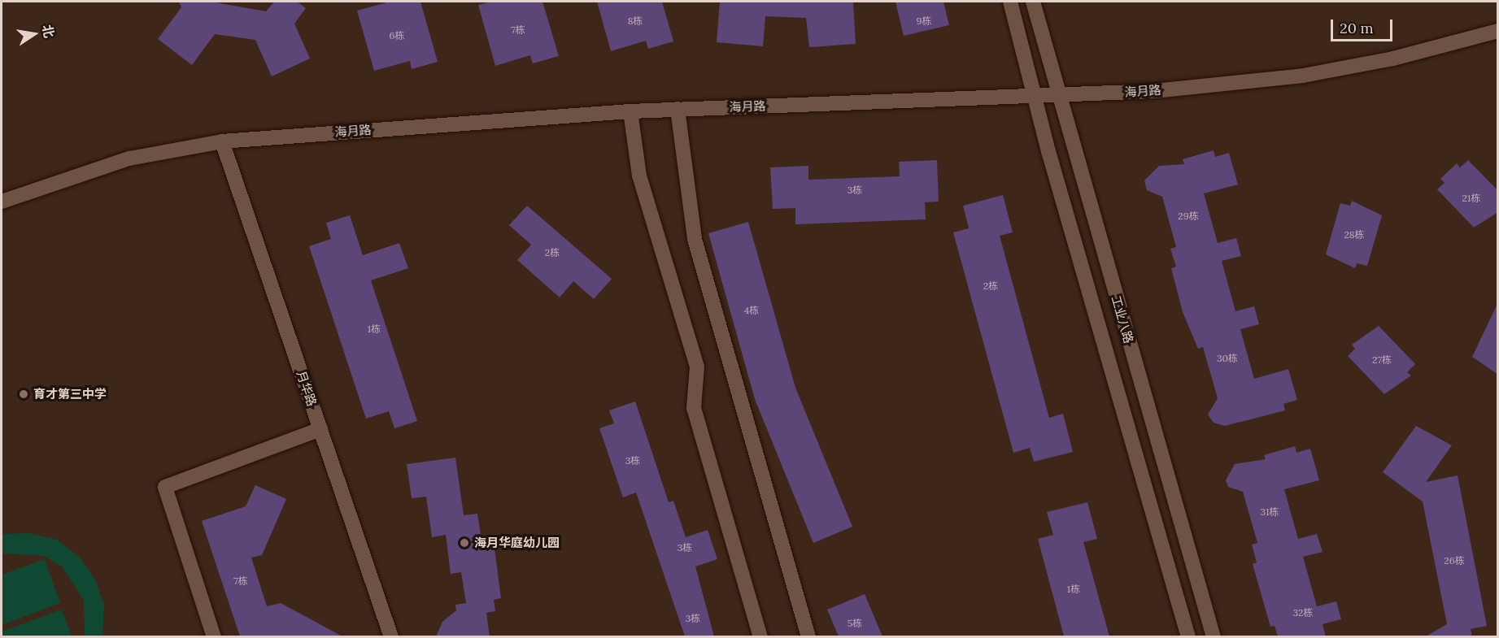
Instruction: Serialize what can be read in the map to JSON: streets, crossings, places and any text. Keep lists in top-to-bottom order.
{
  "streets": {
    "street": ["海月路", "工业八路", "月华路"]
  },
  "crossings": [
    ["海月路", "工业八路"],
    ["海月路", "月华路"]
  ],
  "places": ["育才第三中学", "海月华庭幼儿园"],
  "house_numbers": [
    "8栋",
    "9栋",
    "7栋",
    "6栋",
    "3栋",
    "21栋",
    "29栋",
    "28栋",
    "2栋",
    "2栋",
    "4栋",
    "1栋",
    "30栋",
    "27栋",
    "3栋",
    "31栋",
    "3栋",
    "26栋",
    "7栋",
    "1栋",
    "32栋",
    "3栋",
    "5栋"
  ],
  "scale_bar": "20 m",
  "north": "right"
}
